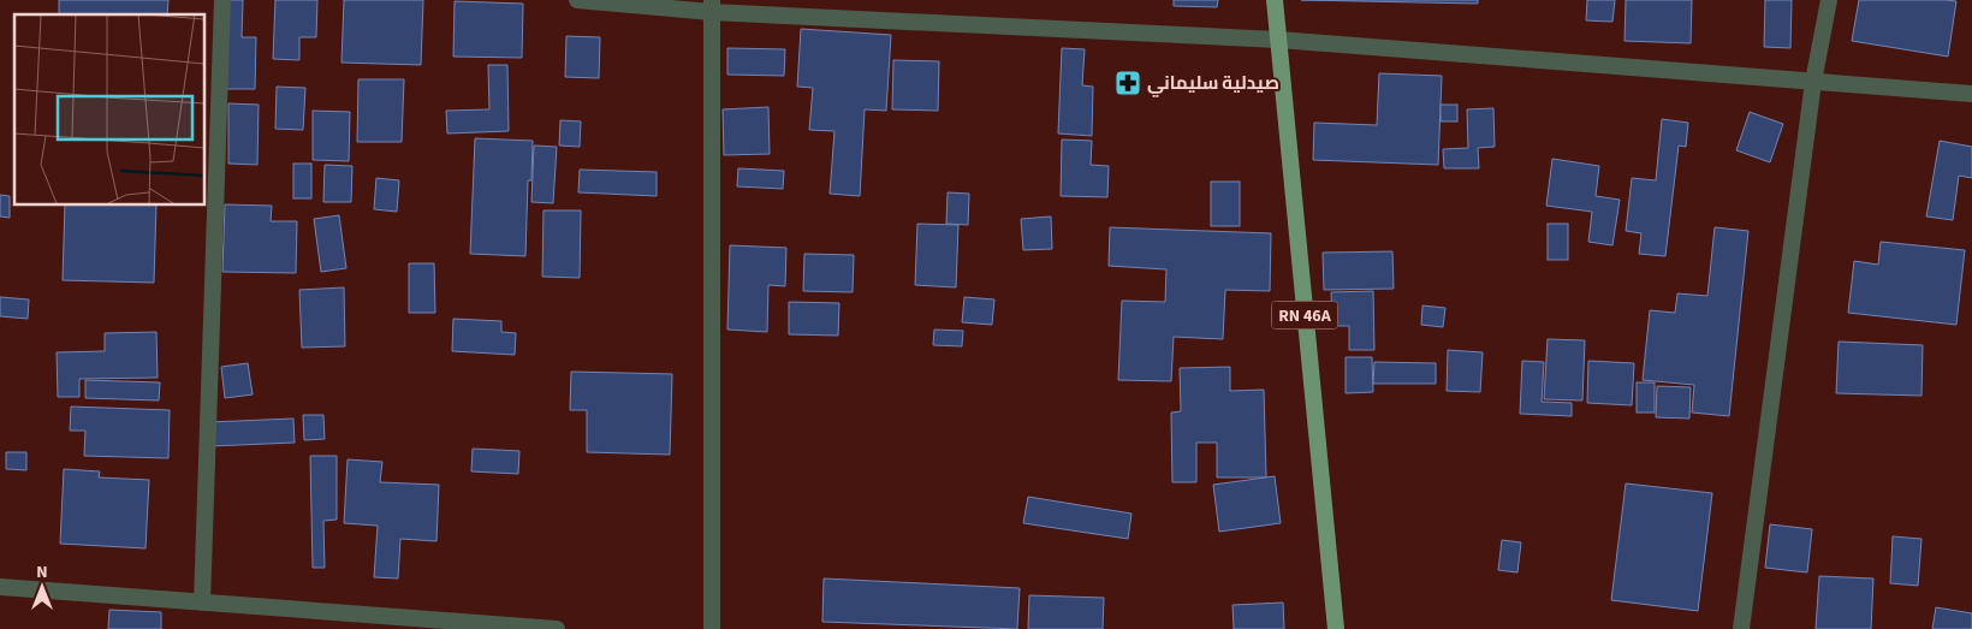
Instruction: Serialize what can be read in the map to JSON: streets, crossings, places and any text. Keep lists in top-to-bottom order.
{
  "streets": {
    "main road": ["RN 46A"]
  },
  "places": {
    "pharmacy": ["صيدلية سليماني"]
  },
  "north": "top"
}
